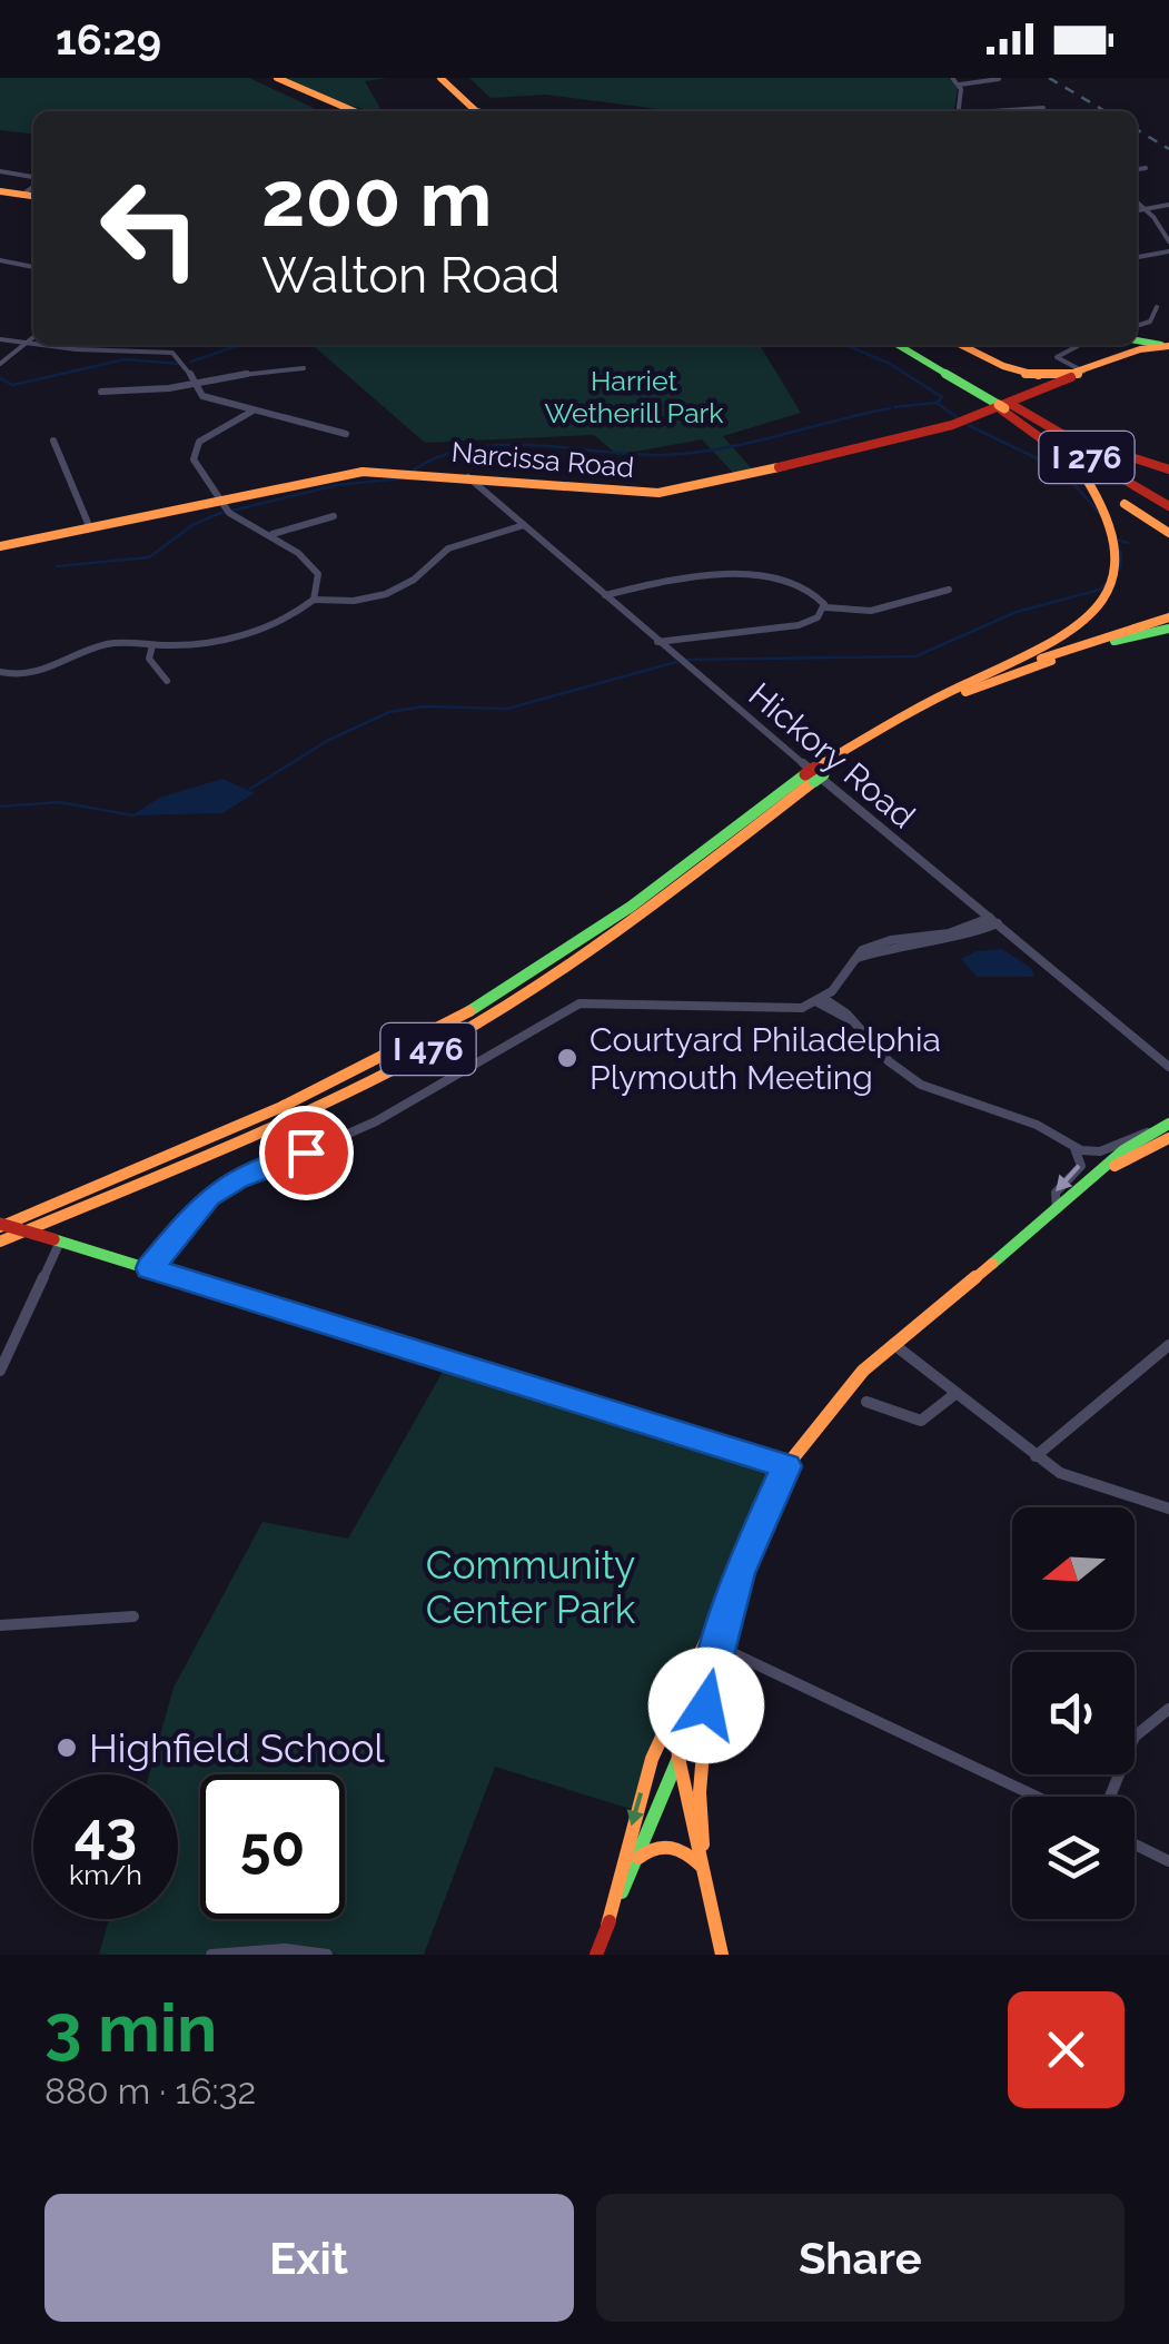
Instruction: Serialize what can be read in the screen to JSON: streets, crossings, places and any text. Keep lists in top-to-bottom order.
{
  "streets": {
    "main road": ["I 276", "Narcissa Road", "I 476"],
    "street": ["Hickory Road"]
  },
  "crossings": [
    ["Narcissa Road", "Hickory Road"]
  ],
  "parks": ["Harriet Wetherill Park", "Community Center Park"],
  "places": ["Courtyard Philadelphia Plymouth Meeting", "Highfield School"],
  "north": "left",
  "page": {
    "status": "16:29",
    "turn": ["200 m", "Walton Road"],
    "speed": "43 km/h",
    "limit": "50",
    "heading": ["3 min", "880 m · 16:32"],
    "buttons": ["Exit", "Share"]
  }
}
